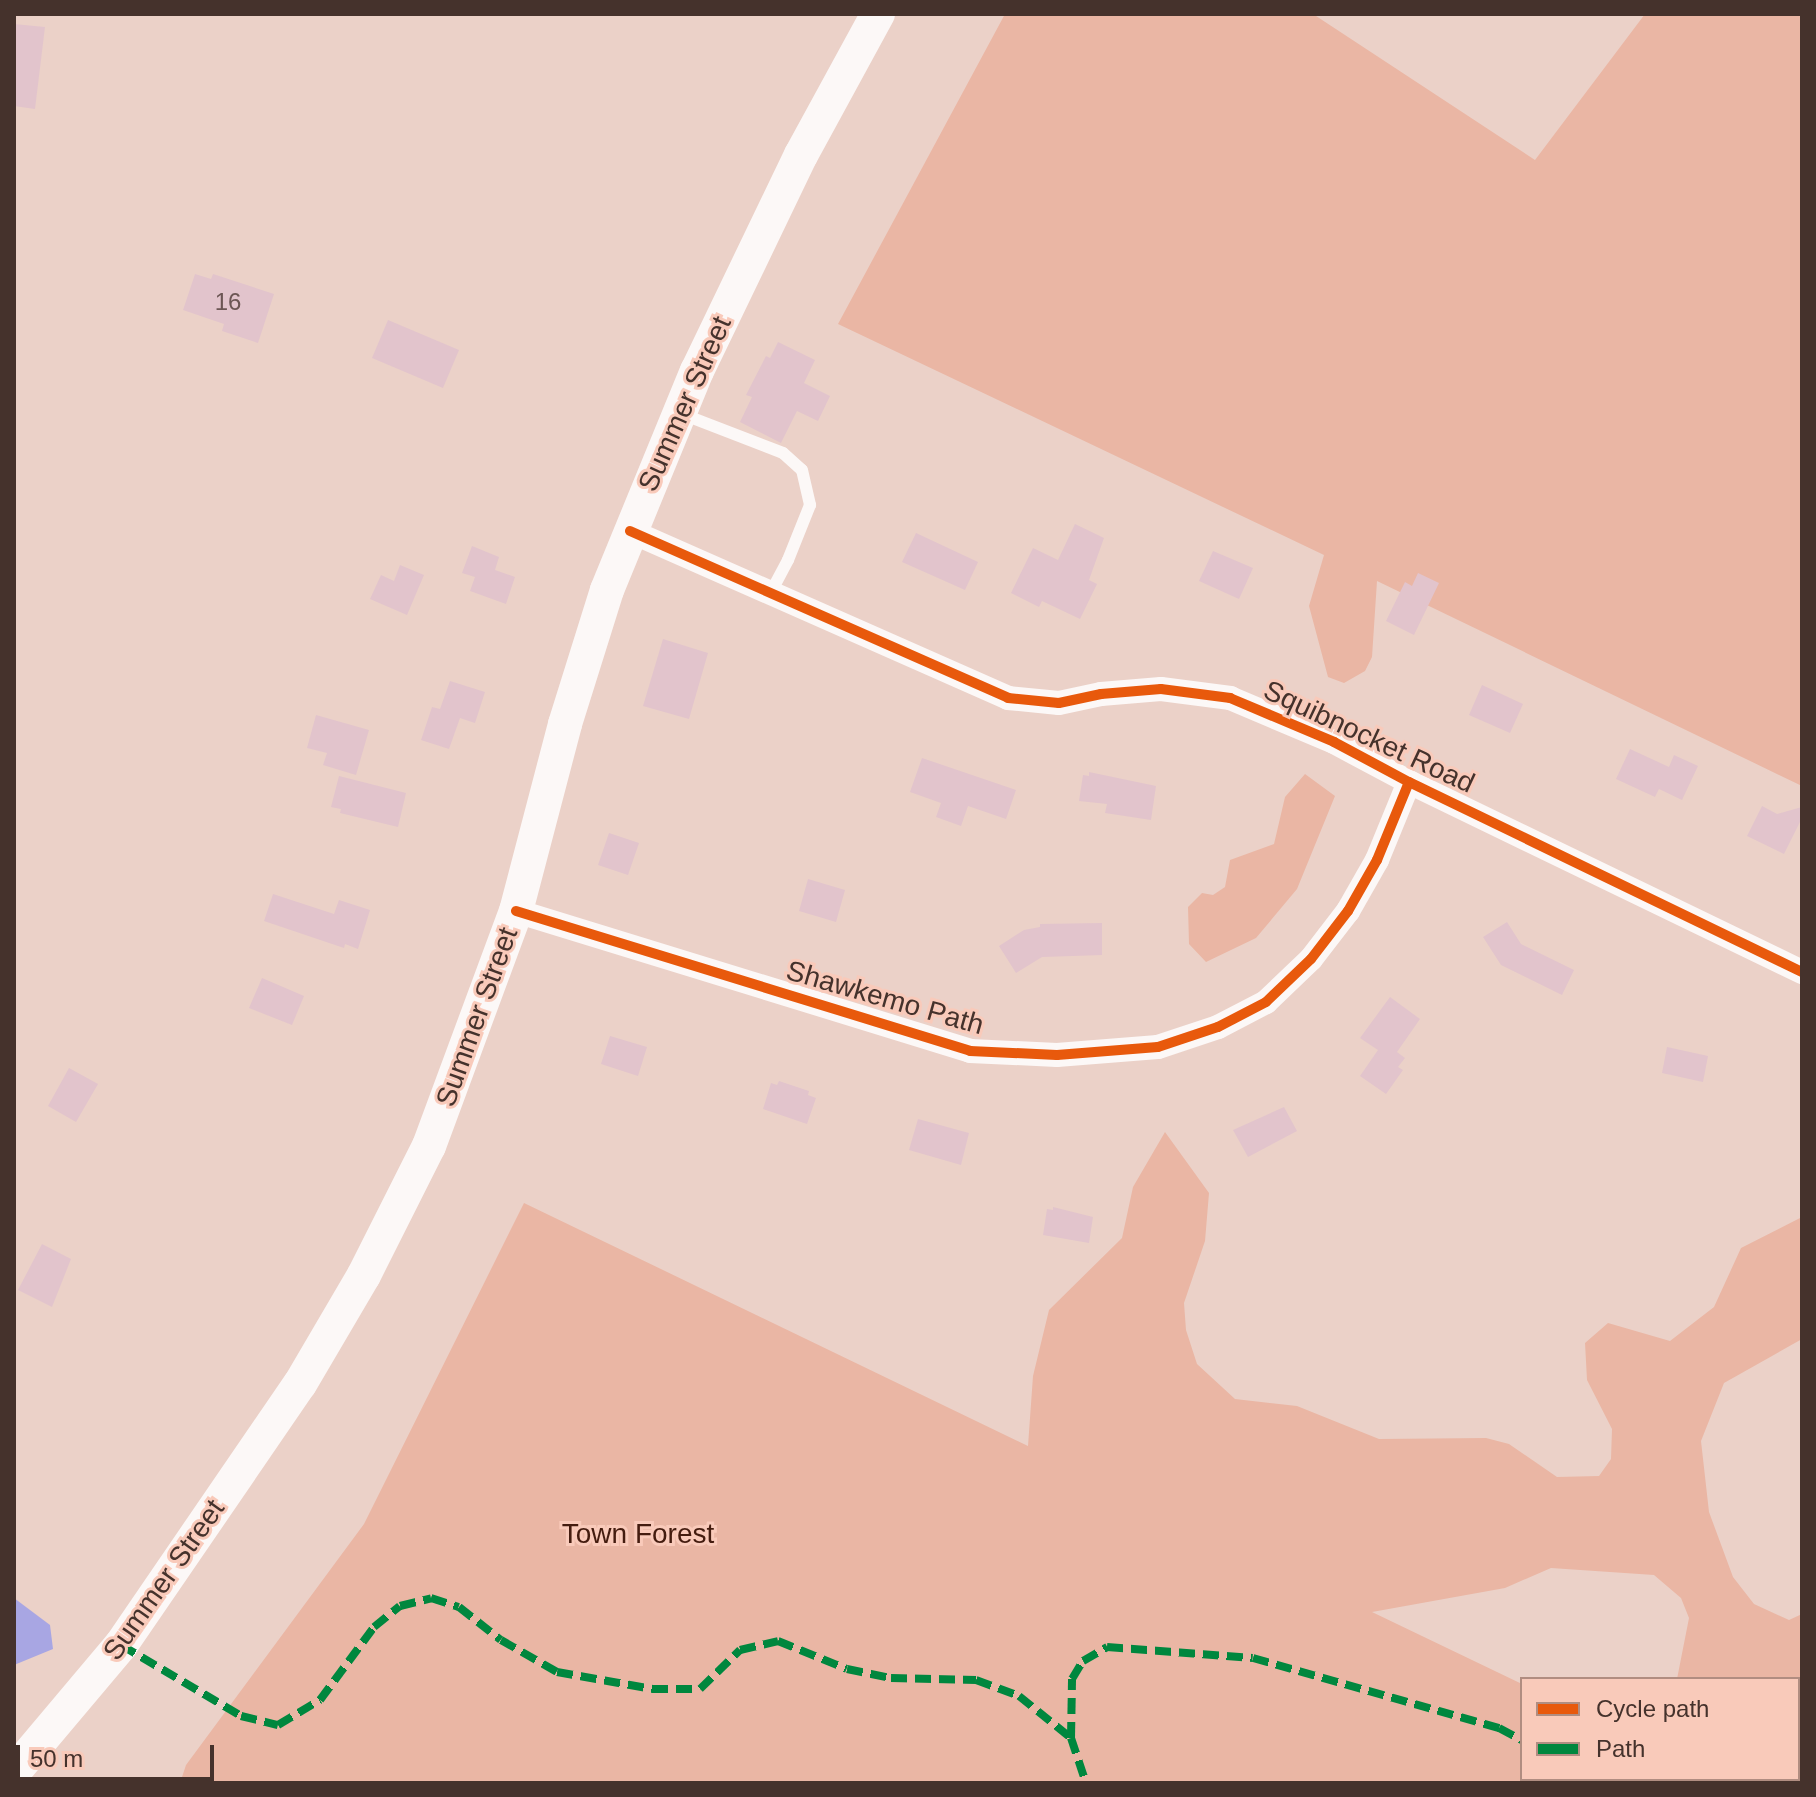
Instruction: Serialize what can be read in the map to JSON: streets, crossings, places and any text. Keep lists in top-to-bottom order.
{
  "streets": {
    "main road": ["Summer Street"],
    "street": ["Squibnocket Road", "Shawkemo Path"]
  },
  "crossings": [
    ["Summer Street", "Squibnocket Road"],
    ["Summer Street", "Shawkemo Path"],
    ["Squibnocket Road", "Shawkemo Path"]
  ],
  "parks": ["Town Forest"],
  "house_numbers": ["16"],
  "legend": ["Cycle path", "Path"],
  "scale_bar": "50 m"
}
